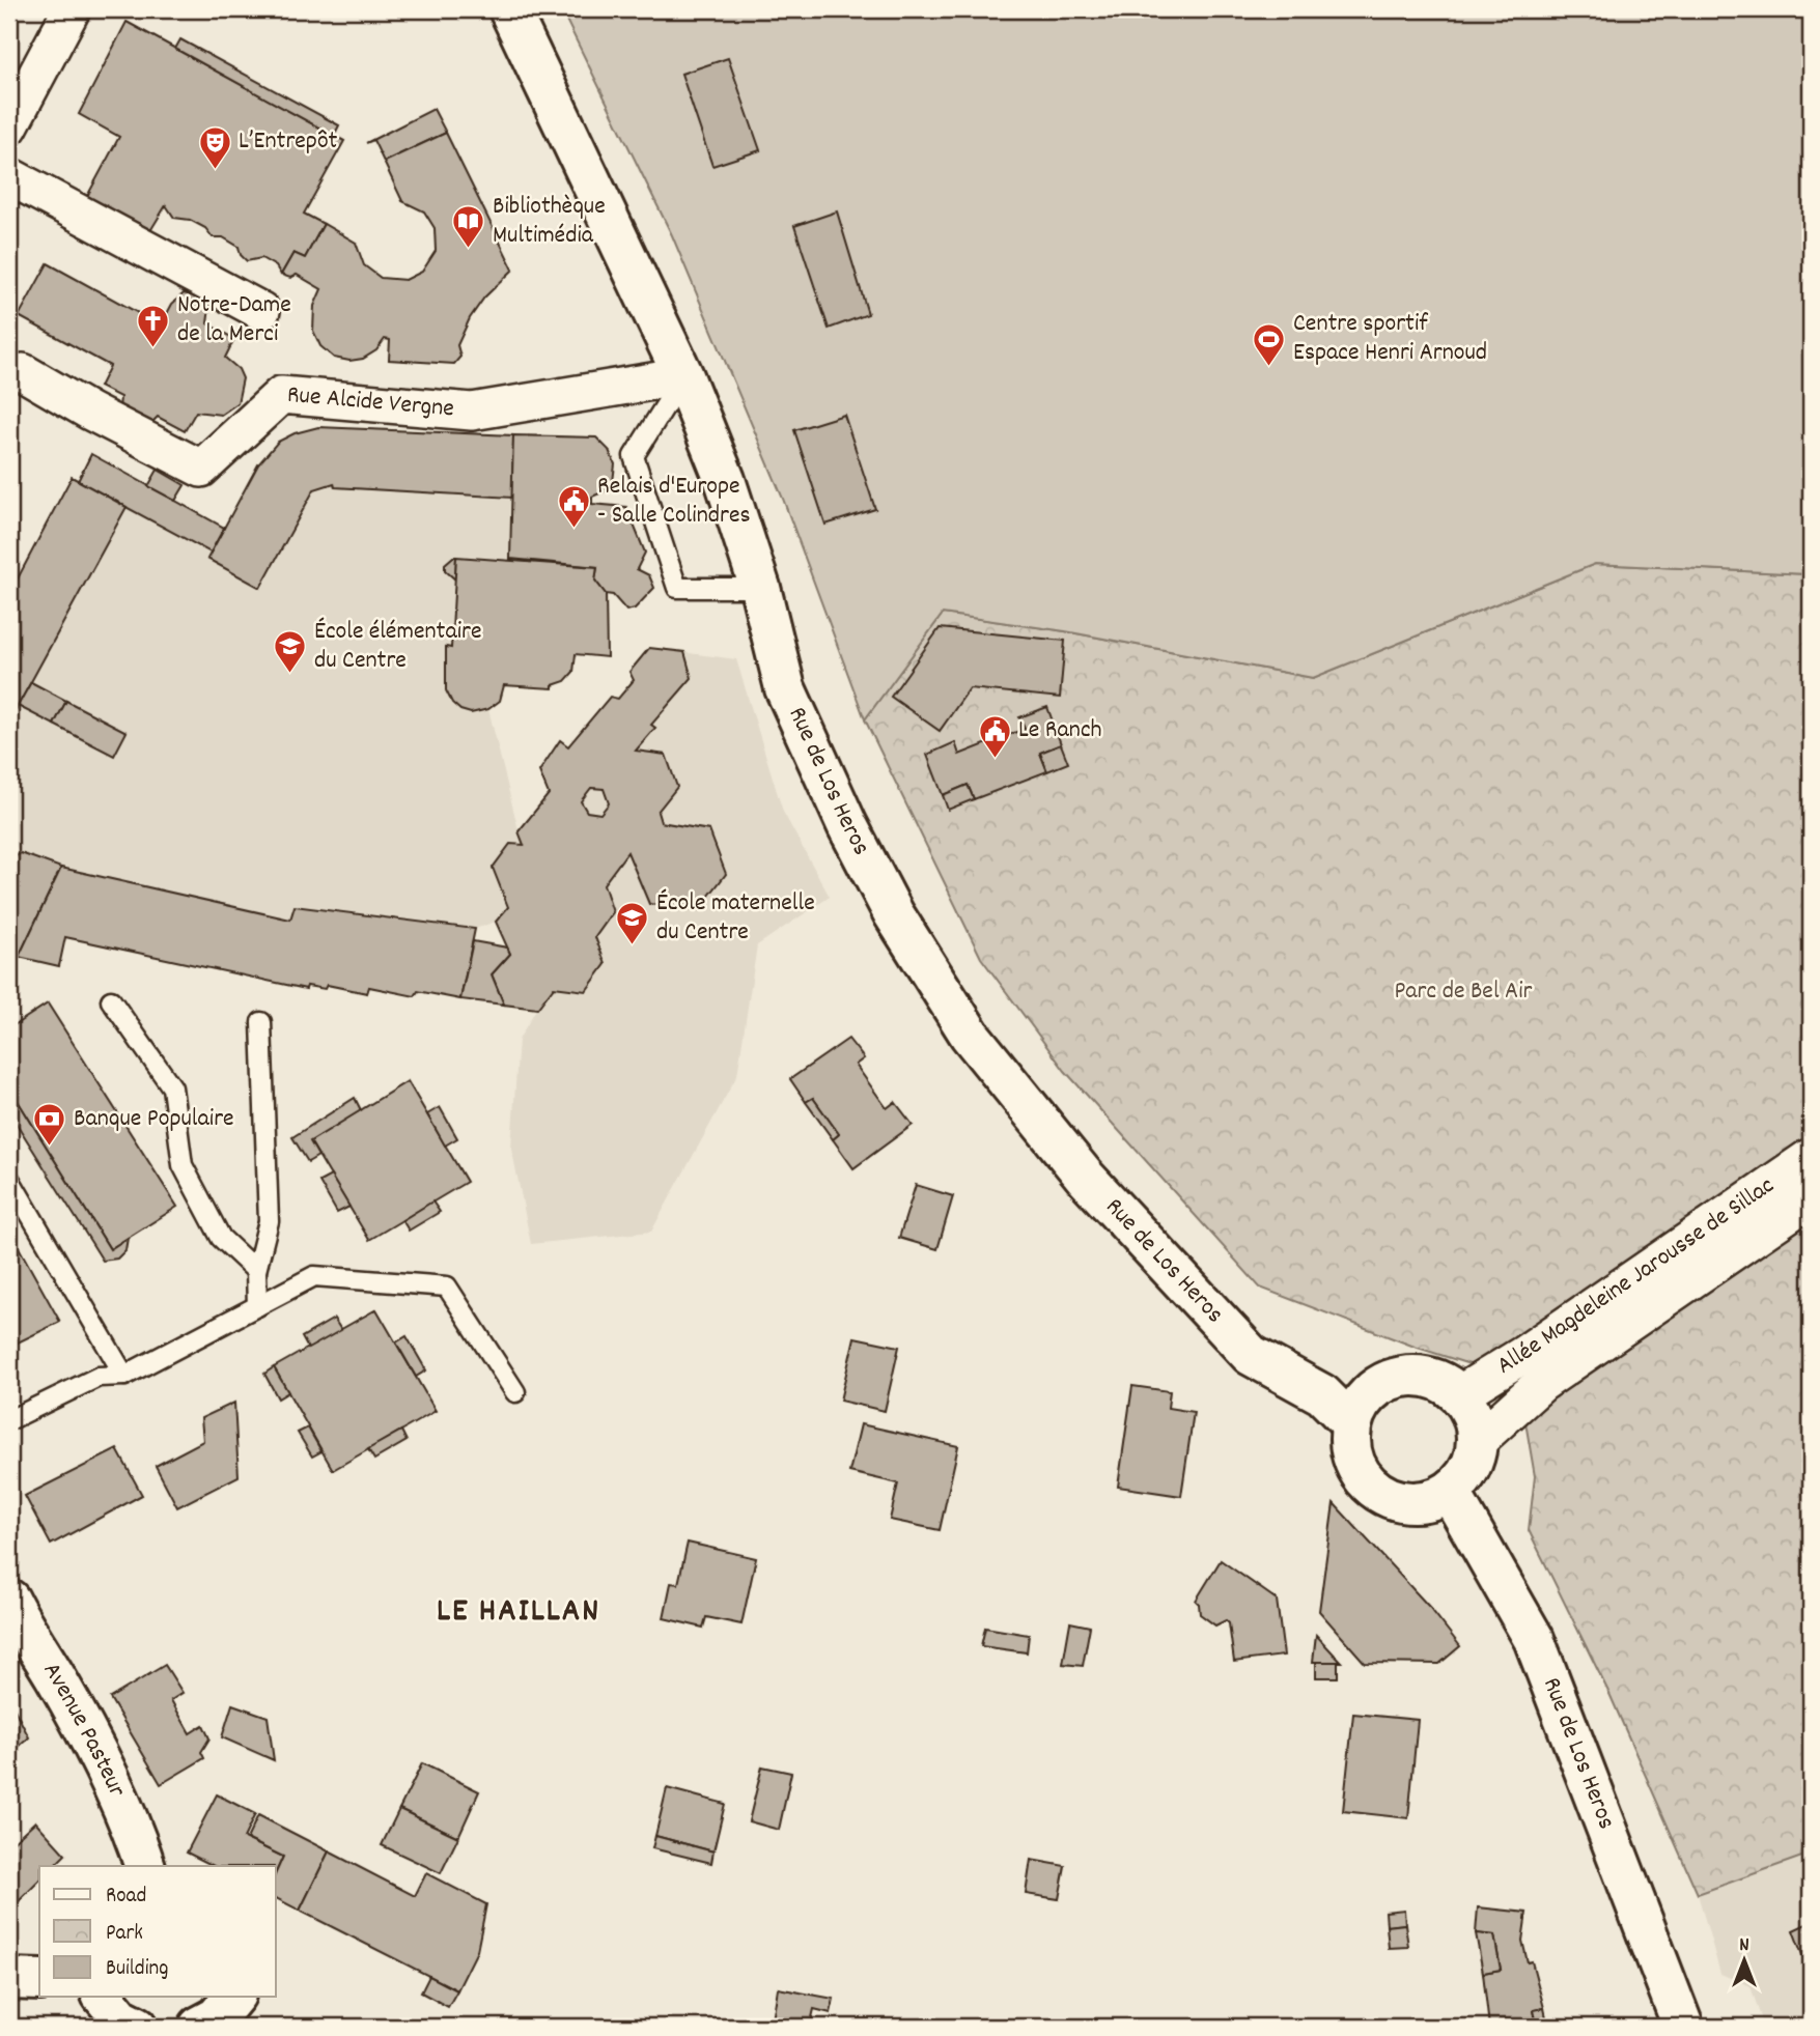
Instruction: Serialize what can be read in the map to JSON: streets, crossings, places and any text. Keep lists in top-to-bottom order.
{
  "streets": {
    "street": [
      "Rue Alcide Vergne",
      "Rue de Los Heros",
      "Allée Magdeleine Jarousse de Sillac",
      "Avenue Pasteur"
    ]
  },
  "crossings": [
    ["Rue Alcide Vergne", "Rue de Los Heros"],
    ["Rue de Los Heros", "Allée Magdeleine Jarousse de Sillac"]
  ],
  "districts": ["LE HAILLAN"],
  "parks": ["Parc de Bel Air"],
  "places": {
    "theatre": ["L’Entrepôt"],
    "library": ["Bibliothèque Multimédia"],
    "church": ["Notre-Dame de la Merci"],
    "sports": ["Centre sportif Espace Henri Arnoud"],
    "public building": ["Relais d'Europe - Salle Colindres", "Le Ranch"],
    "school or university": ["École élémentaire du Centre", "École maternelle du Centre"],
    "bank": ["Banque Populaire"]
  },
  "legend": ["Road", "Park", "Building"],
  "north": "top"
}
